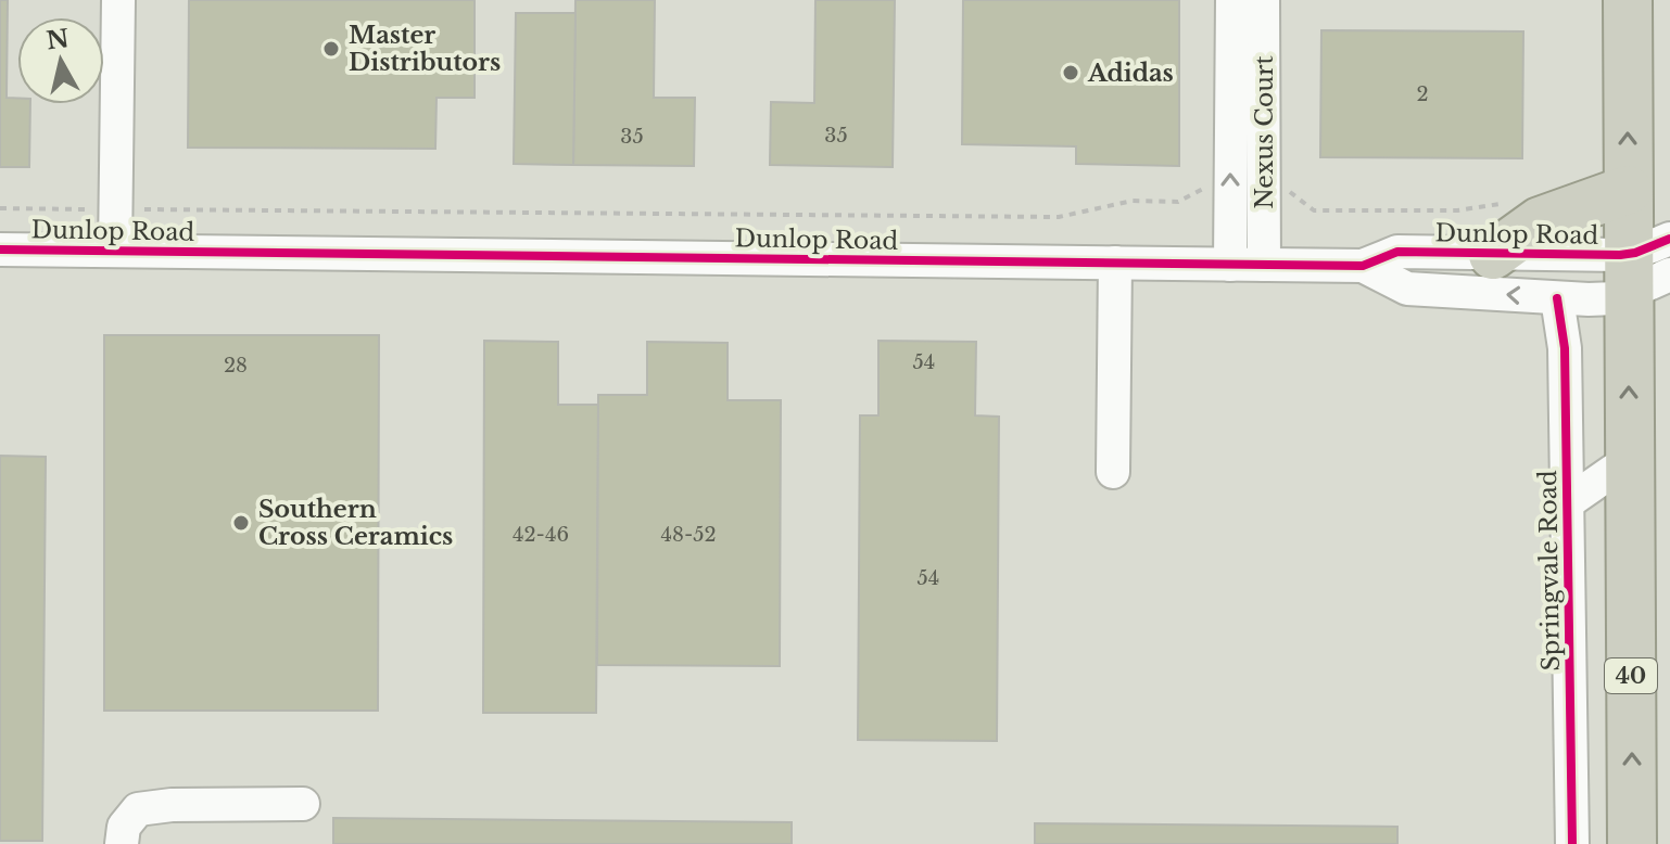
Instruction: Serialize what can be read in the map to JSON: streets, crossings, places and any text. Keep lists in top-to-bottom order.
{
  "streets": {
    "highway": ["40"],
    "street": ["Nexus Court", "Dunlop Road", "Springvale Road"]
  },
  "crossings": [
    ["Nexus Court", "Dunlop Road"],
    ["Dunlop Road", "Springvale Road"],
    ["Dunlop Road", "40"],
    ["Springvale Road", "40"]
  ],
  "places": ["Master Distributors", "Adidas", "Southern Cross Ceramics"],
  "house_numbers": [
    "2",
    "35",
    "35",
    "54",
    "28",
    "42-46",
    "48-52",
    "54"
  ],
  "north": "top"
}
